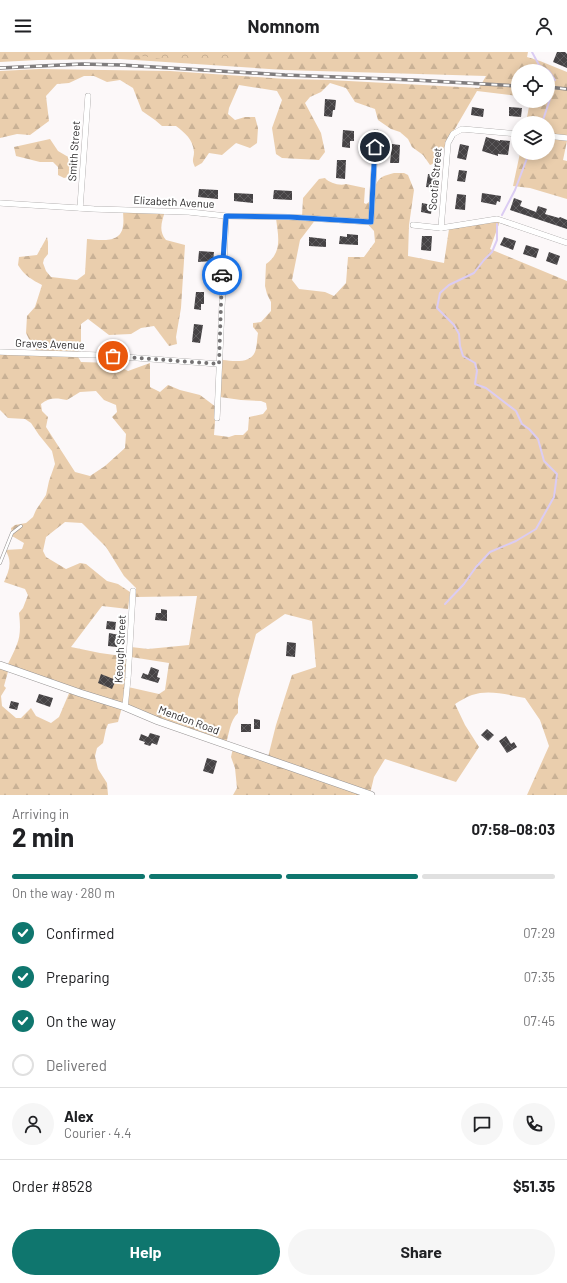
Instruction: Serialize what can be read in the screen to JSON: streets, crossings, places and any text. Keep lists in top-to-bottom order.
{
  "streets": {
    "street": [
      "Smith Street",
      "Scotia Street",
      "Elizabeth Avenue",
      "Graves Avenue",
      "Keough Street",
      "Mendon Road"
    ]
  },
  "crossings": [
    ["Smith Street", "Elizabeth Avenue"],
    ["Keough Street", "Mendon Road"]
  ],
  "page": {
    "header": "Nomnom",
    "heading": ["2 min", "Arriving in", "07:58–08:03"],
    "panel": [
      "Alex",
      "Courier · 4.4",
      "Order #8528",
      "$51.35"
    ],
    "bar": "On the way · 280 m",
    "list": [
      ["Confirmed", "07:29"],
      ["Preparing", "07:35"],
      ["On the way", "07:45"],
      "Delivered"
    ],
    "buttons": ["Help", "Share"]
  }
}
